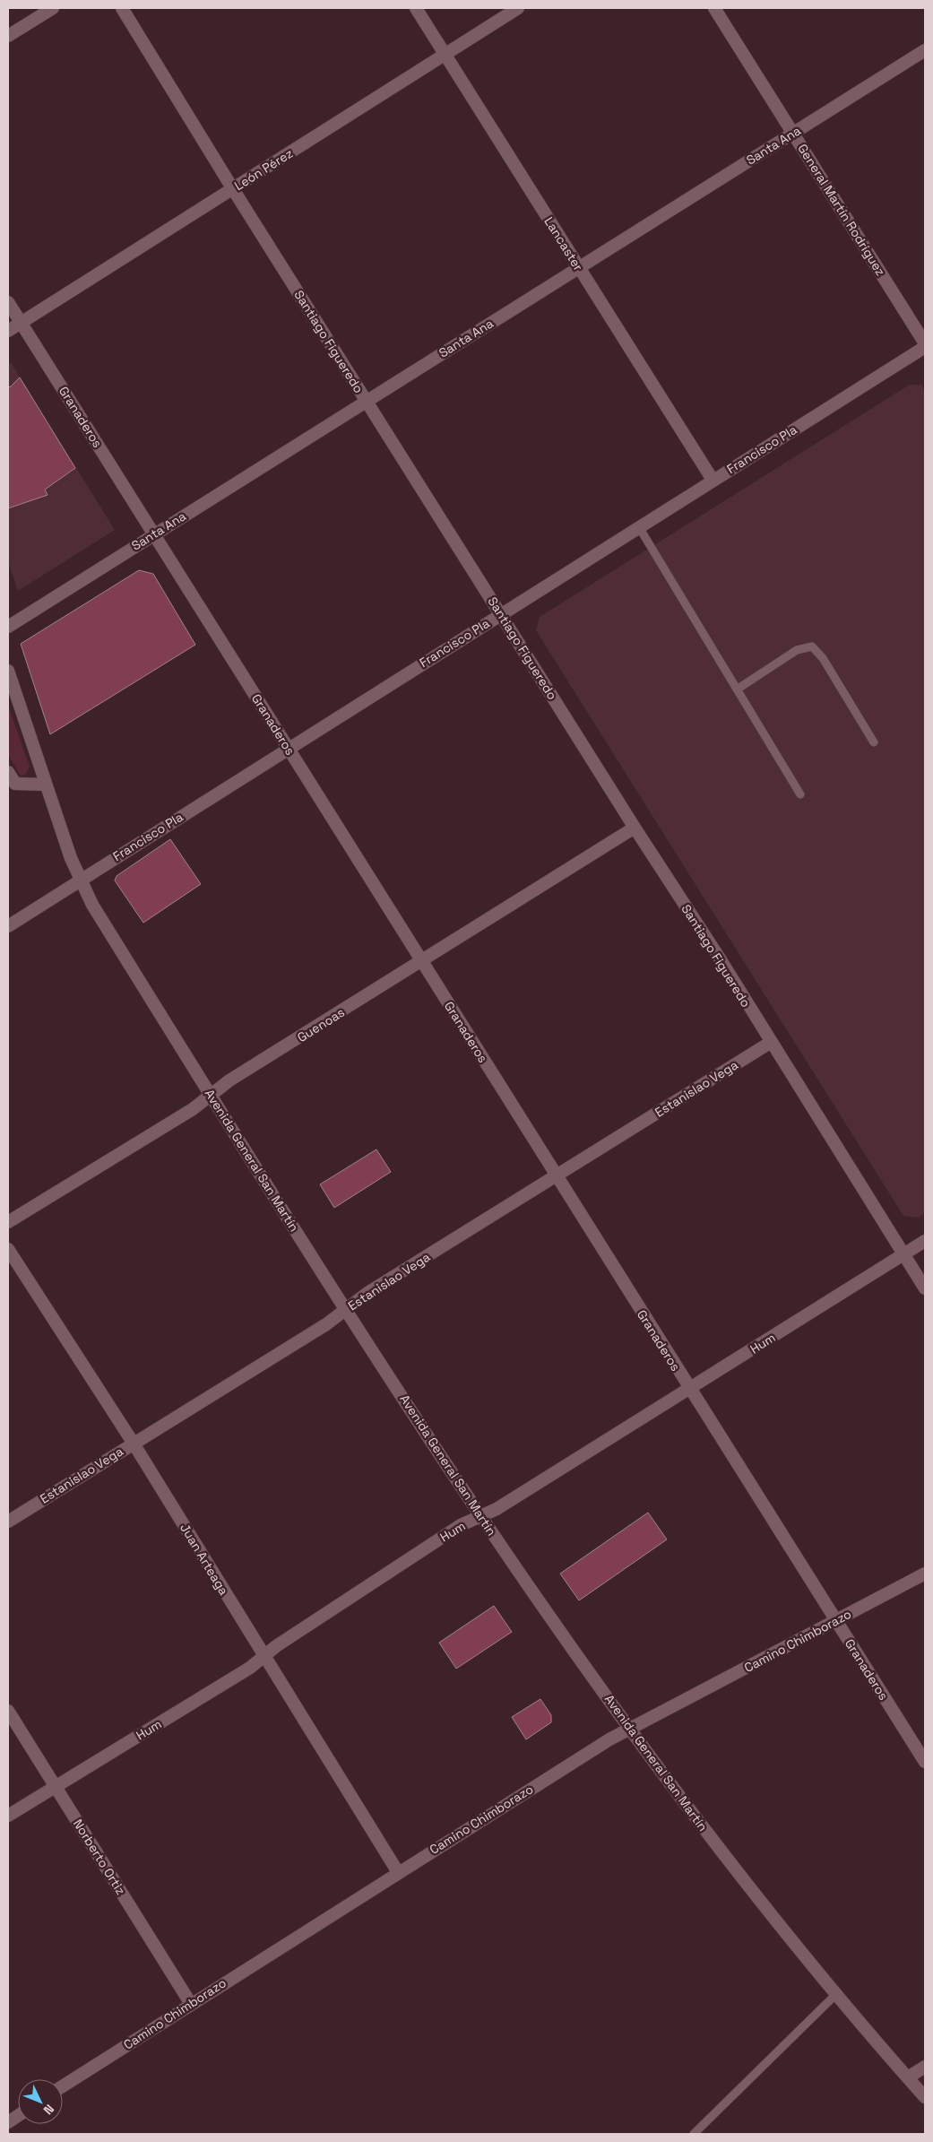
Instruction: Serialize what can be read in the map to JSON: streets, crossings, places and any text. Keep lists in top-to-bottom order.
{
  "streets": {
    "street": [
      "Santa Ana",
      "León Pérez",
      "General Martín Rodríguez",
      "Lancaster",
      "Santiago Figueredo",
      "Granaderos",
      "Francisco Pla",
      "Guenoas",
      "Estanislao Vega",
      "Avenida General San Martín",
      "Hum",
      "Juan Arteaga",
      "Camino Chimborazo",
      "Norberto Ortiz"
    ]
  },
  "crossings": [
    ["Santa Ana", "General Martín Rodríguez"],
    ["Santa Ana", "Lancaster"],
    ["Santa Ana", "Santiago Figueredo"],
    ["Santa Ana", "Granaderos"],
    ["León Pérez", "Lancaster"],
    ["León Pérez", "Santiago Figueredo"],
    ["León Pérez", "Granaderos"],
    ["Lancaster", "Francisco Pla"],
    ["Santiago Figueredo", "Francisco Pla"],
    ["Santiago Figueredo", "Guenoas"],
    ["Santiago Figueredo", "Estanislao Vega"],
    ["Santiago Figueredo", "Hum"],
    ["Granaderos", "Francisco Pla"],
    ["Granaderos", "Guenoas"],
    ["Granaderos", "Estanislao Vega"],
    ["Granaderos", "Hum"],
    ["Granaderos", "Camino Chimborazo"],
    ["Francisco Pla", "Avenida General San Martín"],
    ["Guenoas", "Avenida General San Martín"],
    ["Estanislao Vega", "Avenida General San Martín"],
    ["Estanislao Vega", "Juan Arteaga"],
    ["Avenida General San Martín", "Hum"],
    ["Avenida General San Martín", "Camino Chimborazo"],
    ["Hum", "Juan Arteaga"],
    ["Hum", "Norberto Ortiz"],
    ["Juan Arteaga", "Camino Chimborazo"],
    ["Camino Chimborazo", "Norberto Ortiz"]
  ],
  "north": "bottom right"
}
